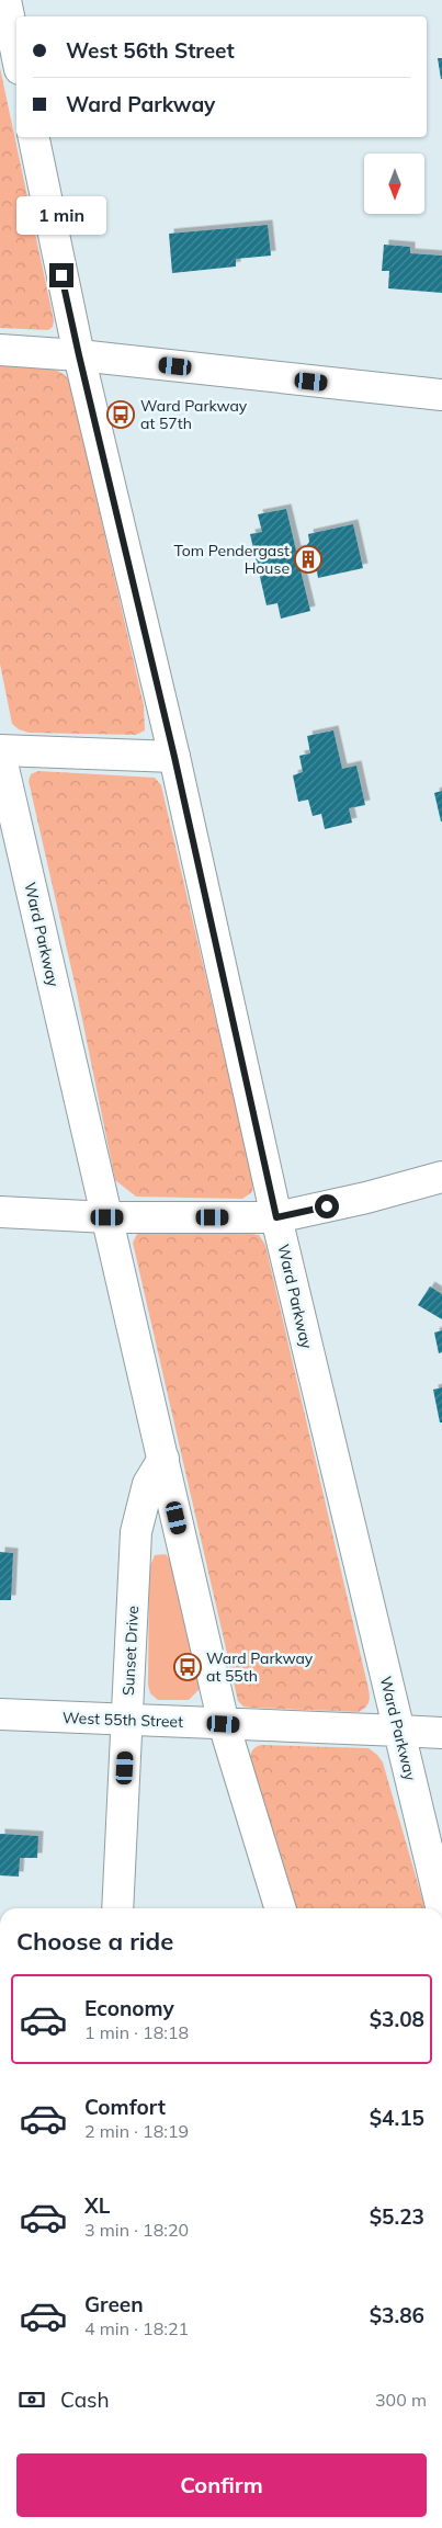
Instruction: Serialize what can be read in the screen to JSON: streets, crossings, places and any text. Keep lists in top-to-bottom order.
{
  "streets": {
    "main road": ["Ward Parkway", "Sunset Drive", "West 55th Street"]
  },
  "crossings": [
    ["Ward Parkway", "Sunset Drive"],
    ["Ward Parkway", "West 55th Street"],
    ["Sunset Drive", "West 55th Street"]
  ],
  "places": {
    "bus stop": ["Ward Parkway at 57th", "Ward Parkway at 55th"],
    "building": ["Tom Pendergast House"]
  },
  "north": "bottom",
  "page": {
    "banner": ["West 56th Street", "Ward Parkway"],
    "bubble": "1 min",
    "heading": "Choose a ride",
    "list": [
      {
        "name": "Economy",
        "note": "1 min · 18:18",
        "value": "$3.08"
      },
      {
        "name": "Comfort",
        "note": "2 min · 18:19",
        "value": "$4.15"
      },
      {
        "name": "XL",
        "note": "3 min · 18:20",
        "value": "$5.23"
      },
      {
        "name": "Green",
        "note": "4 min · 18:21",
        "value": "$3.86"
      }
    ],
    "pay": ["Cash", "300 m"],
    "buttons": "Confirm"
  }
}
